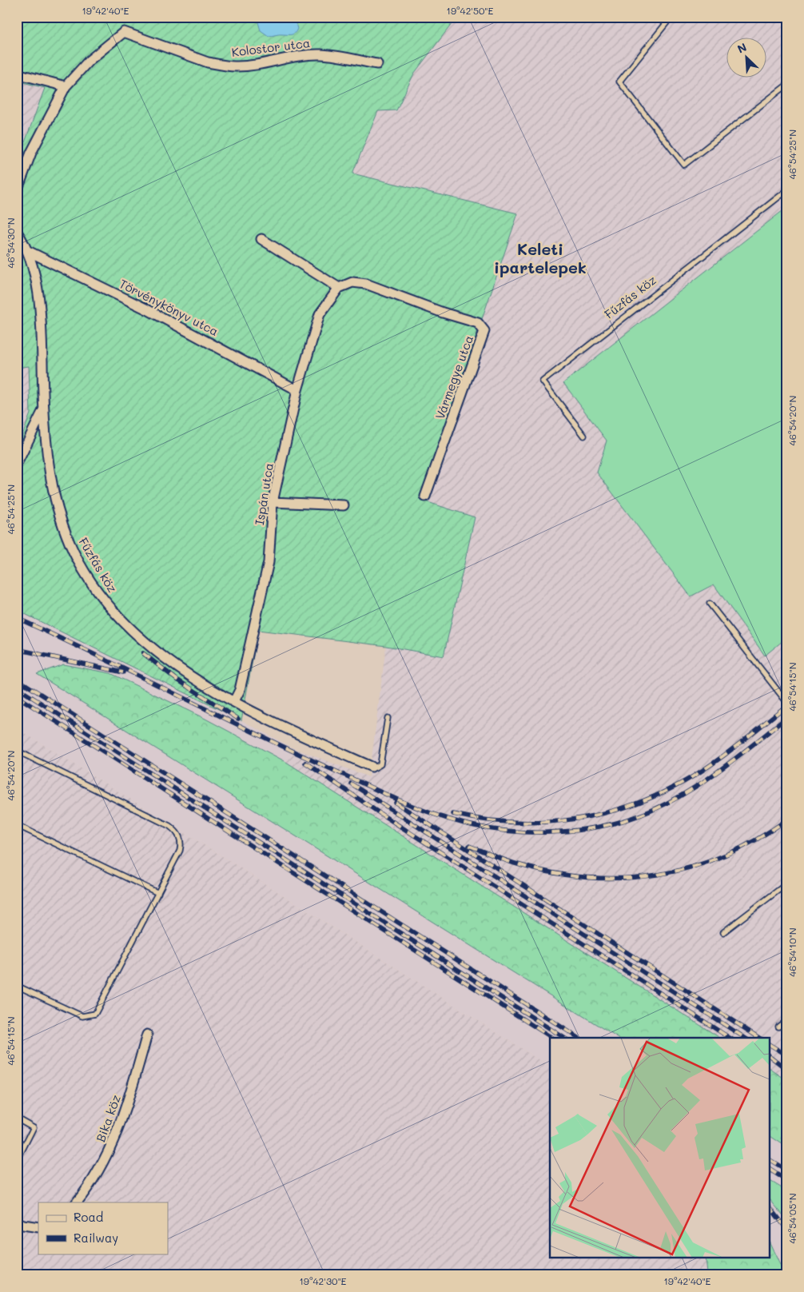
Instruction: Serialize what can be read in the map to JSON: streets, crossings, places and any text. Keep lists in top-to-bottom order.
{
  "streets": {
    "street": [
      "Kolostor utca",
      "Fűzfás köz",
      "Törvénykönyv utca",
      "Vármegye utca",
      "Ispán utca",
      "Bika köz"
    ]
  },
  "crossings": [
    ["Fűzfás köz", "Törvénykönyv utca"],
    ["Fűzfás köz", "Ispán utca"],
    ["Törvénykönyv utca", "Ispán utca"],
    ["Vármegye utca", "Ispán utca"]
  ],
  "districts": ["Keleti ipartelepek"],
  "legend": ["Road", "Railway"],
  "north": "top left",
  "coordinates": [
    "19°42'40\"E",
    "19°42'50\"E",
    "46°54'25\"N",
    "46°54'30\"N",
    "46°54'20\"N",
    "46°54'15\"N",
    "46°54'10\"N",
    "46°54'05\"N",
    "19°42'30\"E"
  ]
}
